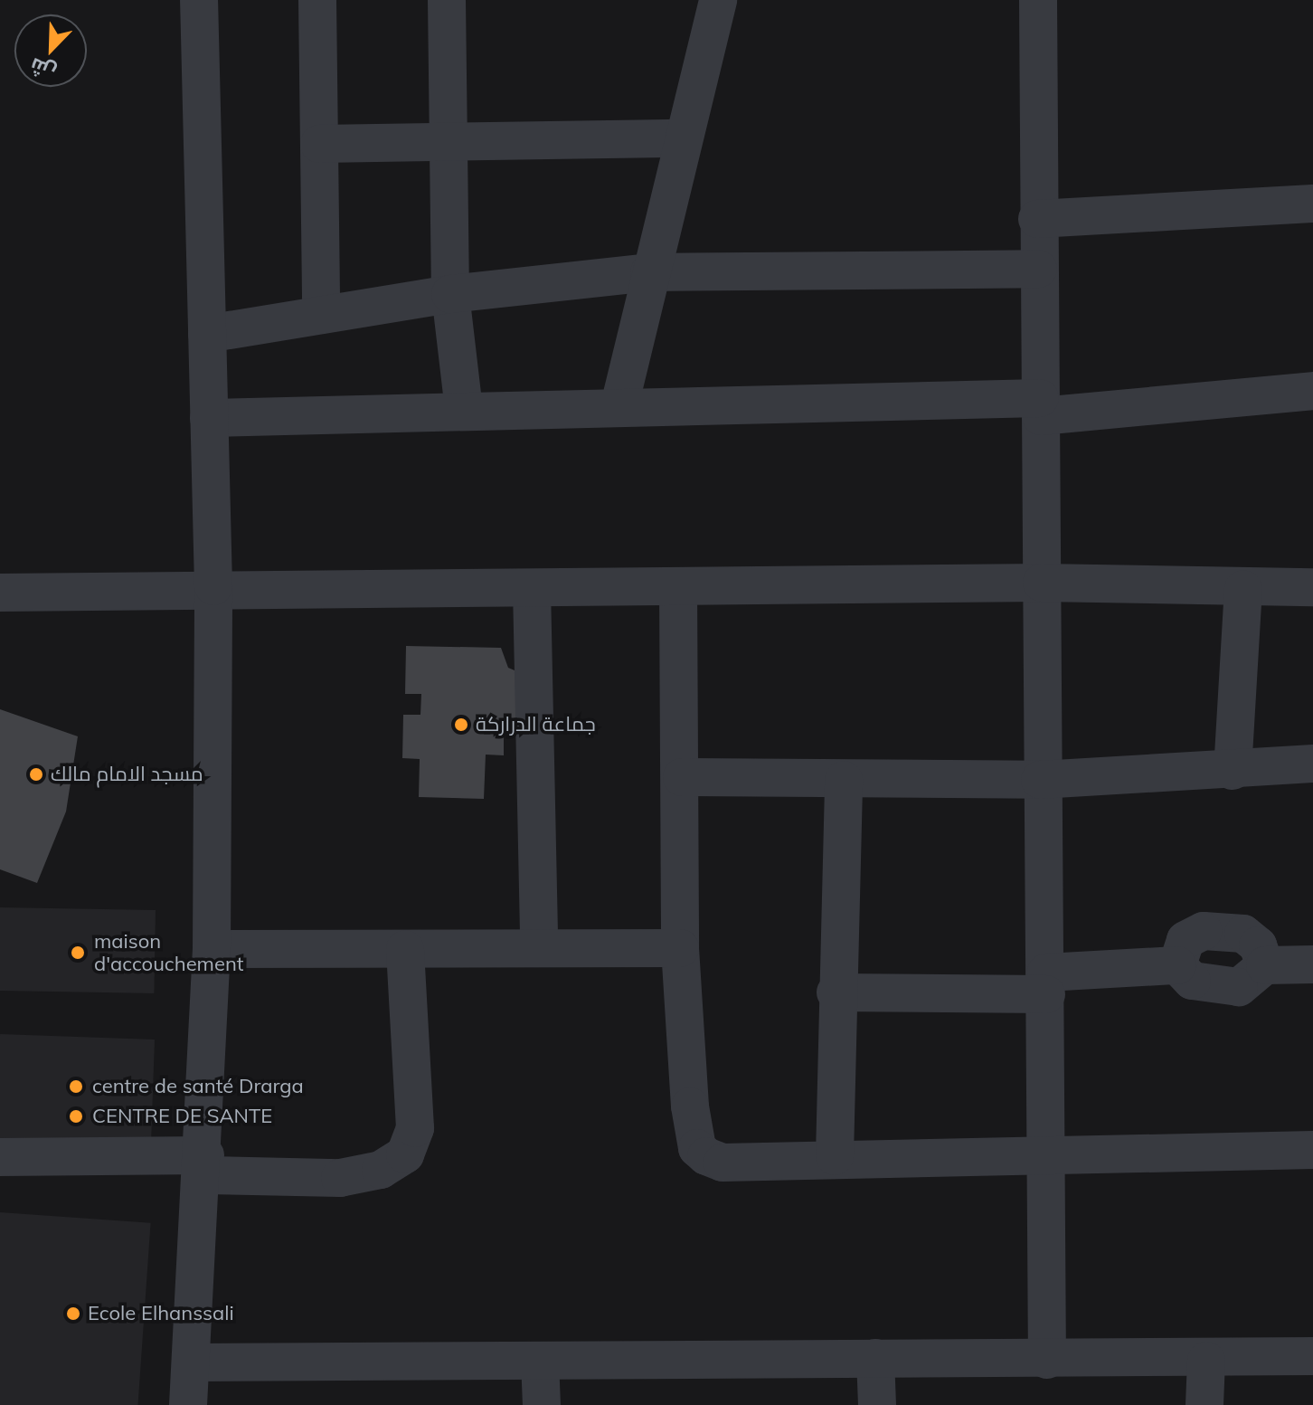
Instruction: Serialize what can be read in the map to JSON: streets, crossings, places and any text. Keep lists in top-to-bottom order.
{
  "places": [
    "جماعة الدراركة",
    "مسجد الامام مالك",
    "maison d'accouchement",
    "centre de santé Drarga",
    "CENTRE DE SANTE",
    "Ecole Elhanssali"
  ],
  "north": "bottom left"
}
